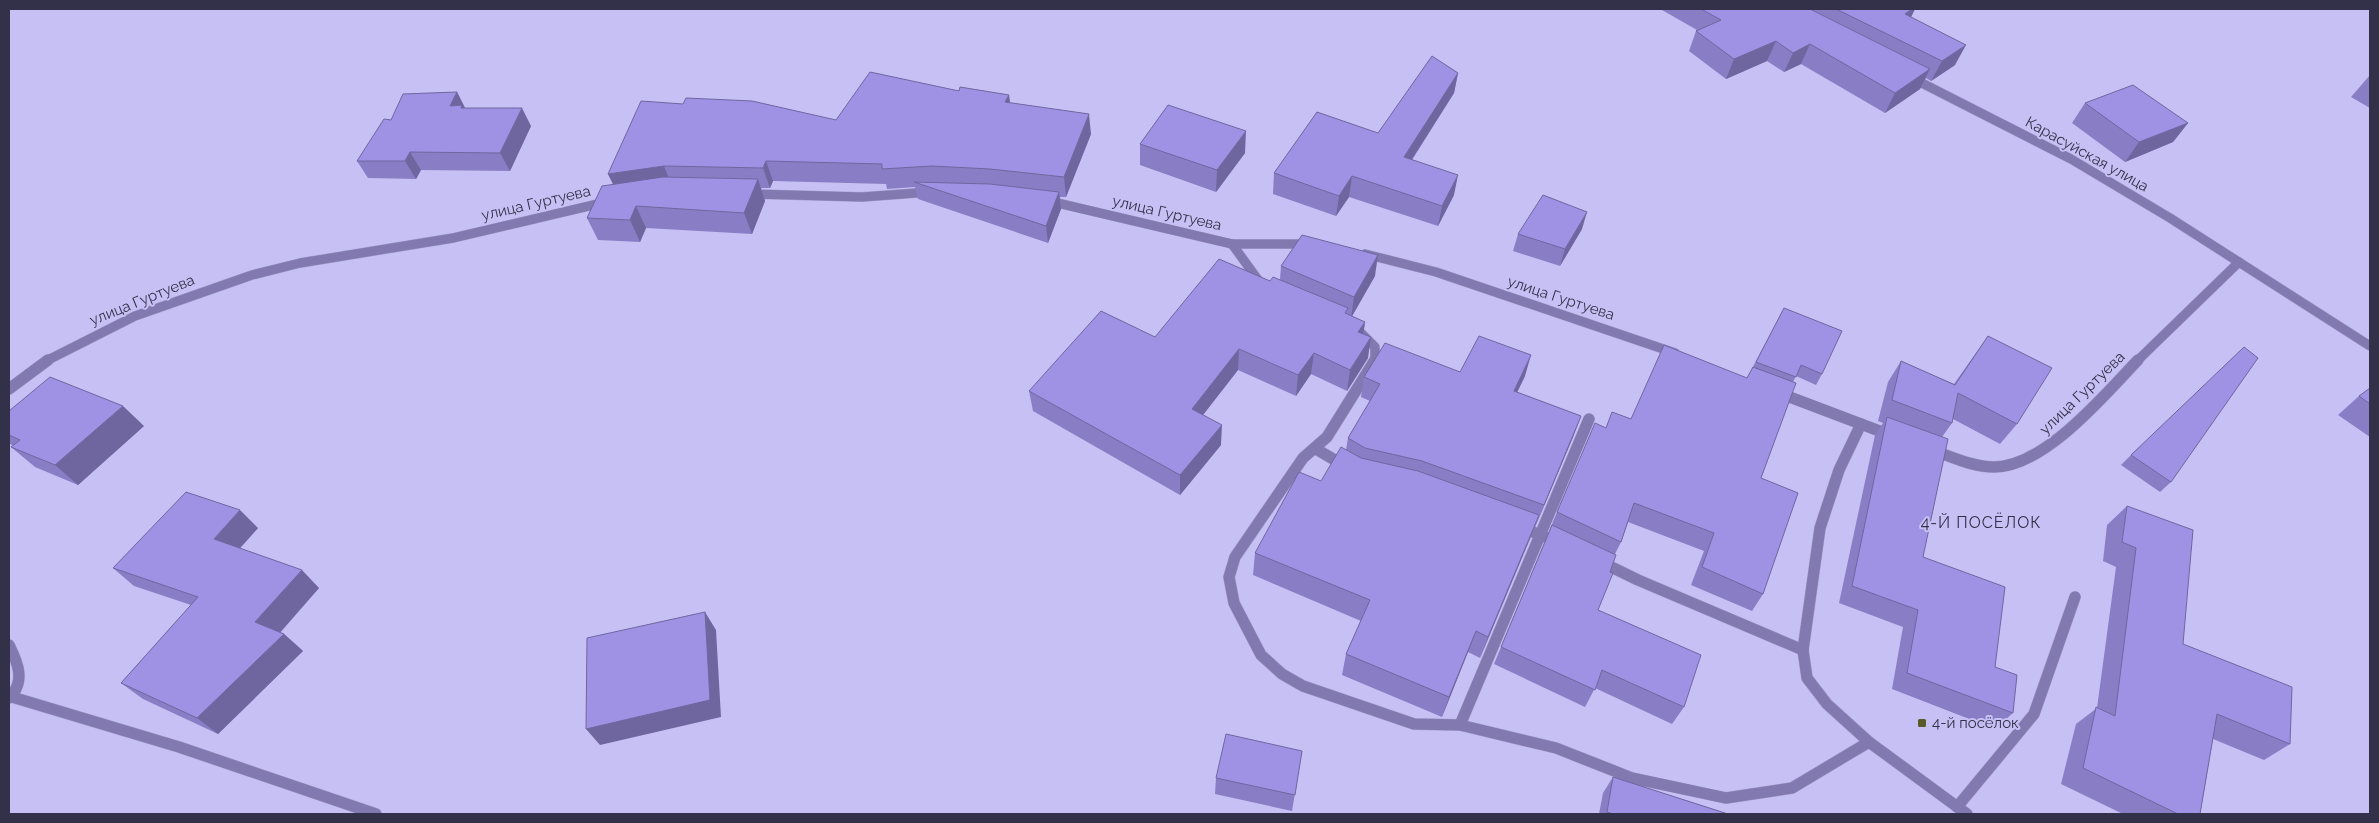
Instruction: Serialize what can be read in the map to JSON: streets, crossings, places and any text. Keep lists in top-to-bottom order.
{
  "streets": {
    "street": ["Карасуйская улица", "улица Гуртуева"]
  },
  "crossings": [
    ["Карасуйская улица", "улица Гуртуева"]
  ],
  "districts": ["4-Й ПОСЁЛОК"],
  "places": {
    "transit": ["4-й посёлок"]
  }
}
